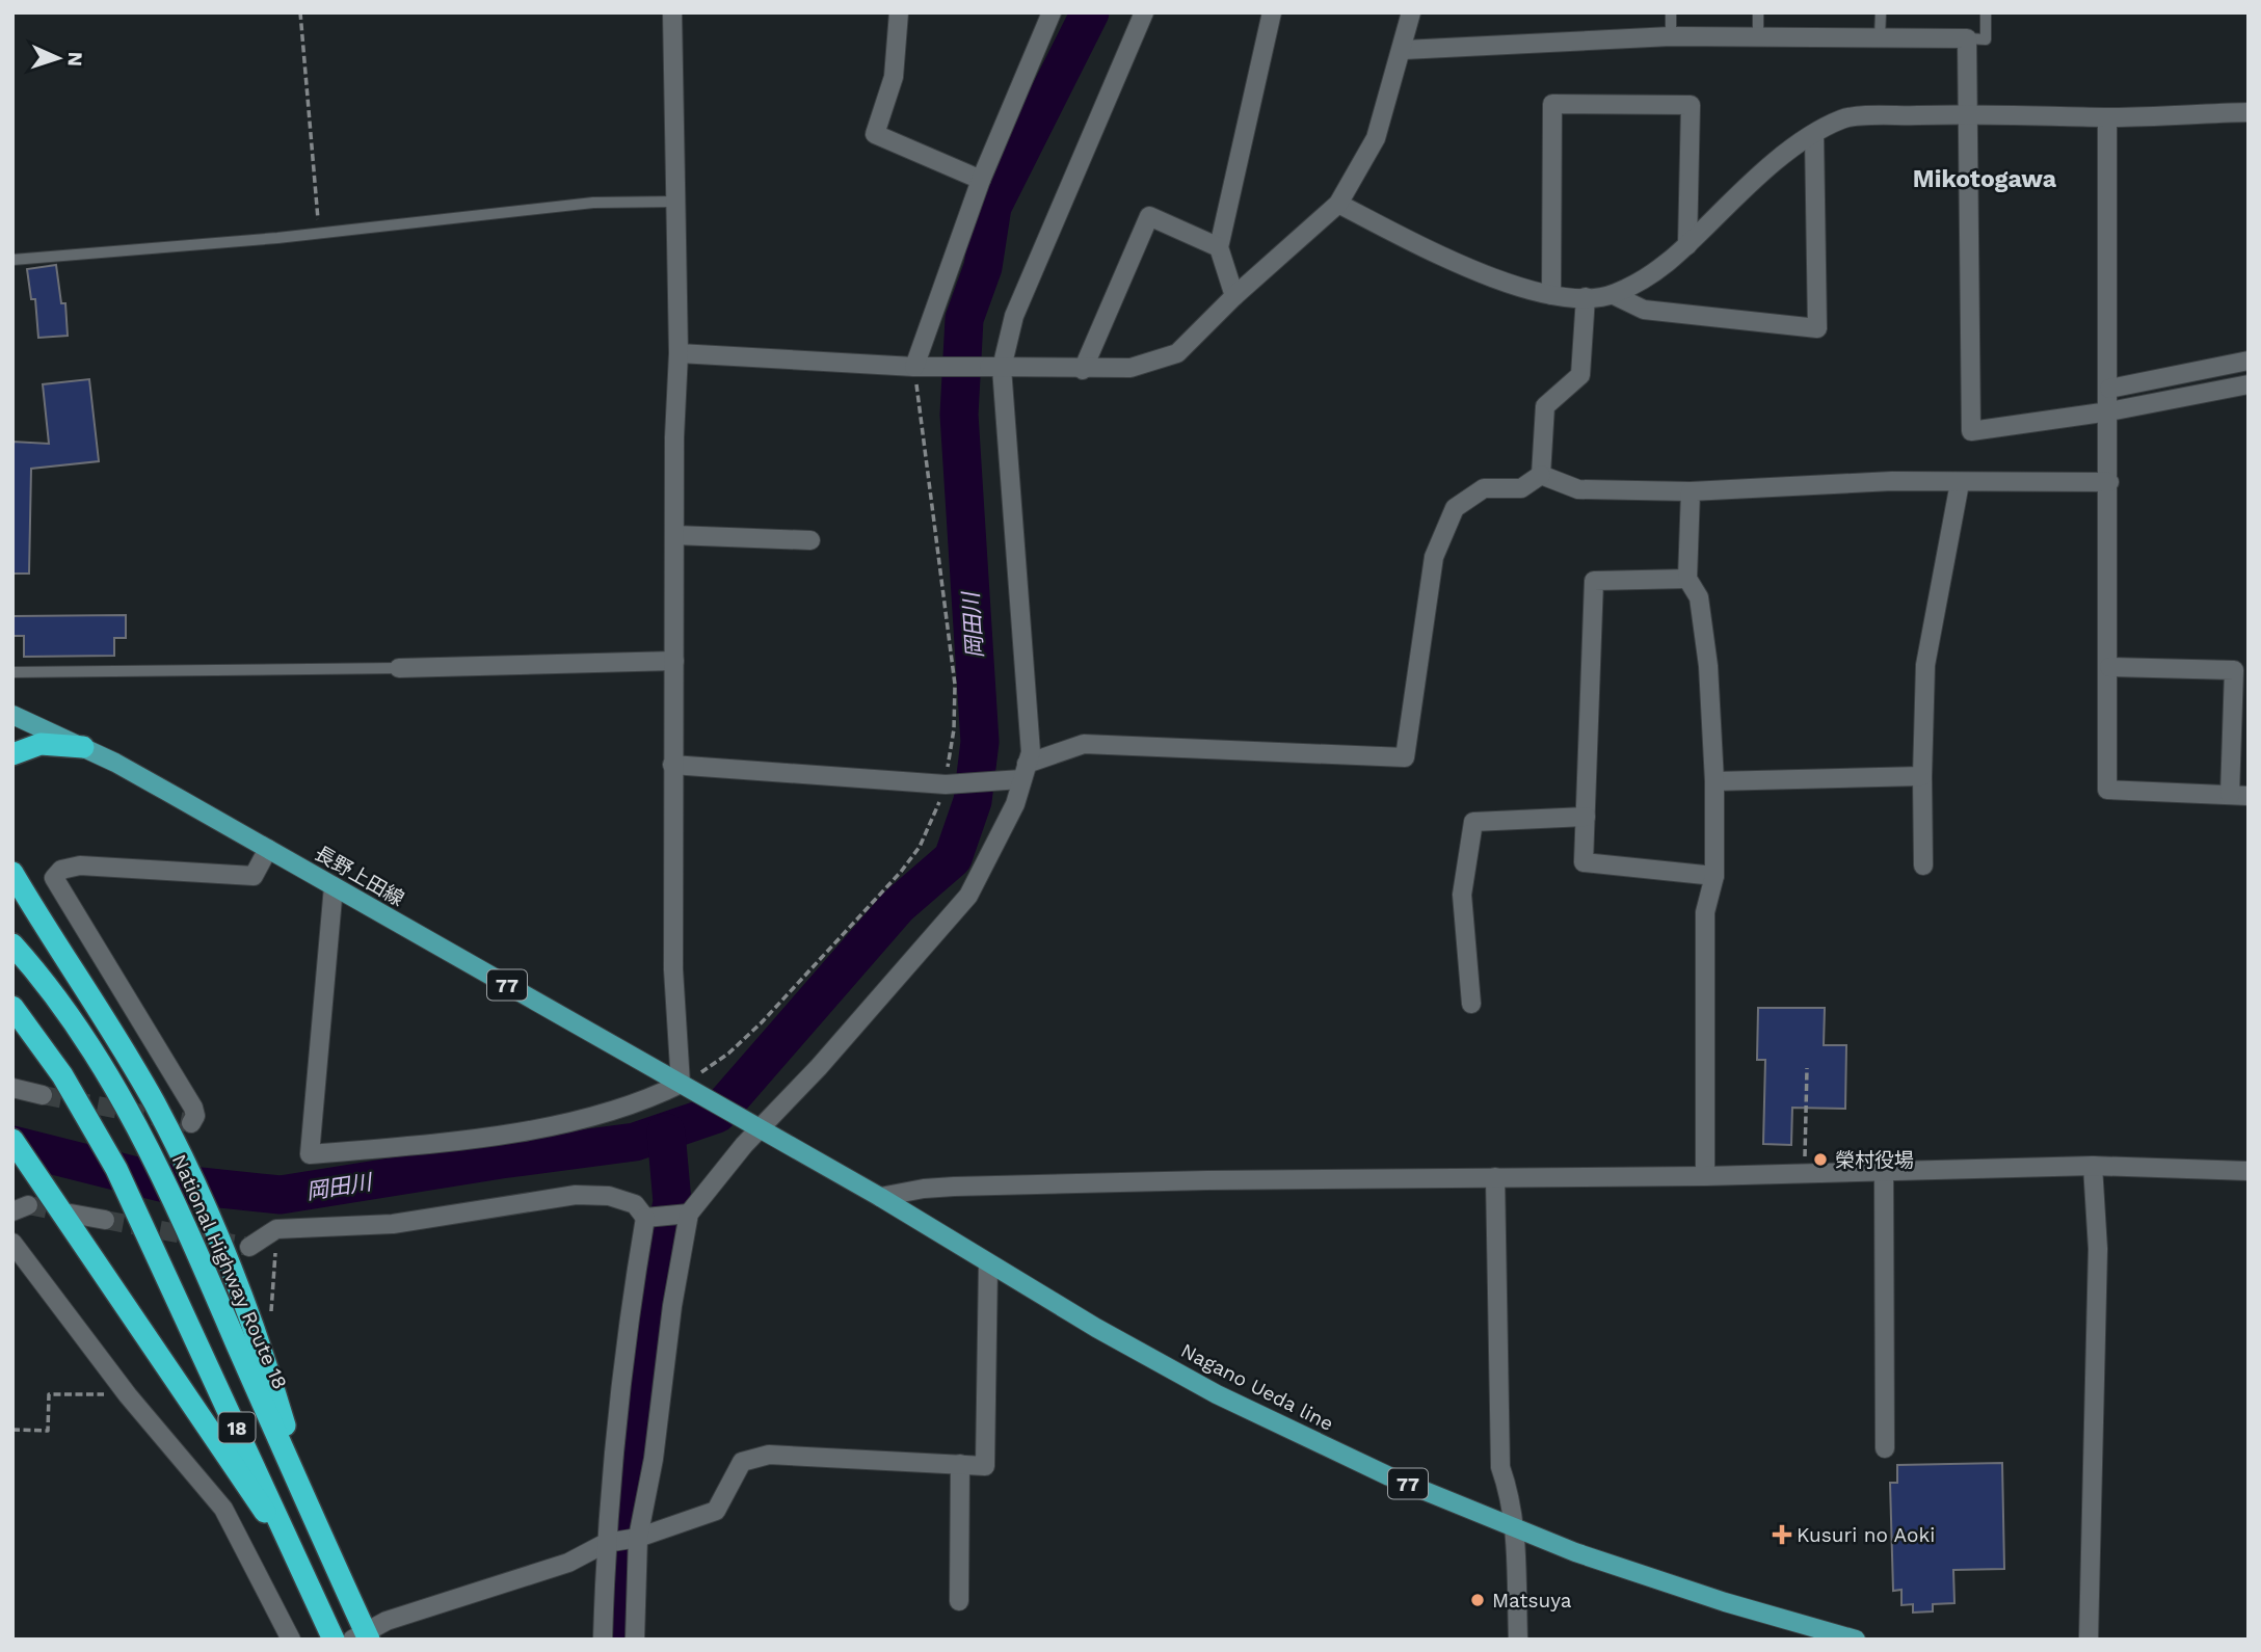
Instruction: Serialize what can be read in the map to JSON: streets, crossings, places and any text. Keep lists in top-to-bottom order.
{
  "streets": {
    "highway": ["National Highway Route 18", "18"],
    "main road": ["長野上田線", "77", "Nagano Ueda line"]
  },
  "crossings": [
    ["長野上田線", "Nagano Ueda line"]
  ],
  "districts": ["Mikotogawa"],
  "water": ["岡田川"],
  "places": {
    "other": ["榮村役場", "Matsuya"],
    "health": ["Kusuri no Aoki"]
  },
  "north": "right"
}
